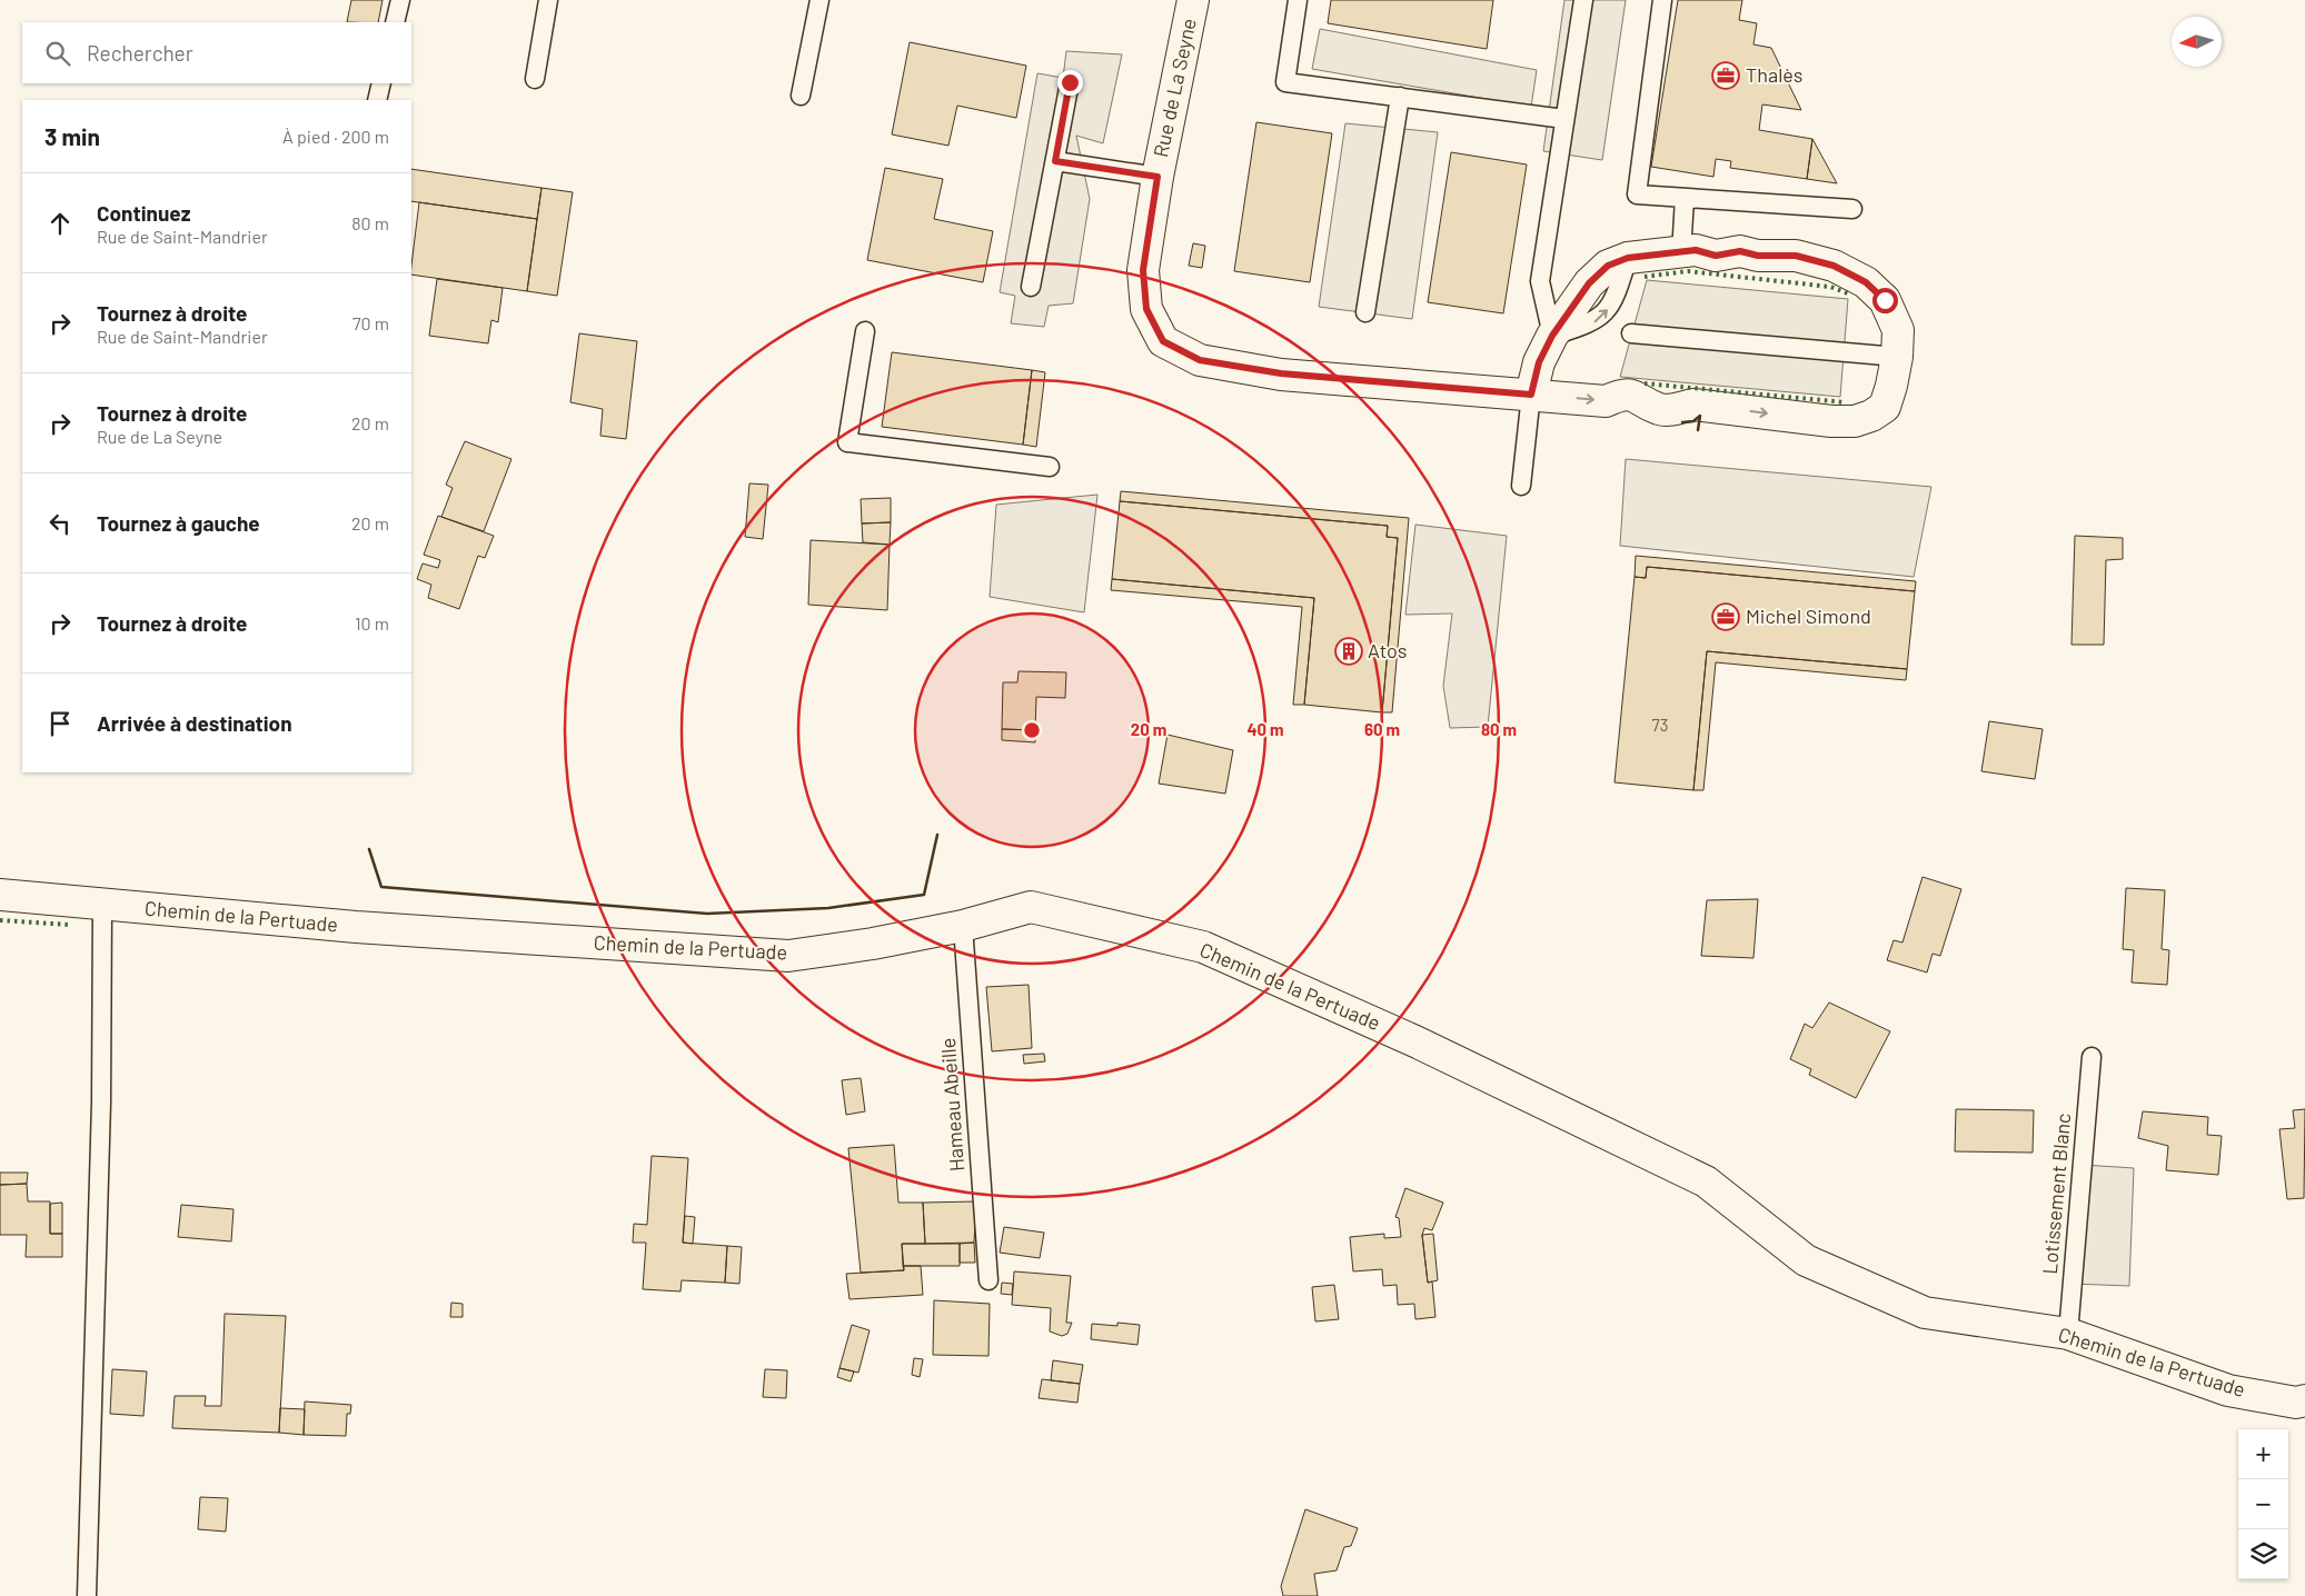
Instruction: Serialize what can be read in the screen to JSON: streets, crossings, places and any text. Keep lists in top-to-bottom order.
{
  "streets": {
    "street": ["Rue de La Seyne", "Chemin de la Pertuade"],
    "lane": ["Hameau Abeille", "Lotissement Blanc"]
  },
  "crossings": [
    ["Chemin de la Pertuade", "Hameau Abeille"],
    ["Chemin de la Pertuade", "Lotissement Blanc"]
  ],
  "places": {
    "office": ["Thalès", "Michel Simond"],
    "building": ["Atos"]
  },
  "house_numbers": ["73"],
  "north": "left",
  "page": {
    "search": "Rechercher",
    "heading": ["3 min", "À pied · 200 m"],
    "list": [
      ["Continuez", "Rue de Saint-Mandrier", "80 m"],
      ["Tournez à droite", "Rue de Saint-Mandrier", "70 m"],
      ["Tournez à droite", "Rue de La Seyne", "20 m"],
      ["Tournez à gauche", "20 m"],
      ["Tournez à droite", "10 m"],
      "Arrivée à destination"
    ],
    "map_buttons": ["+", "−"]
  },
  "rings": [
    "20 m",
    "40 m",
    "60 m",
    "80 m"
  ]
}
